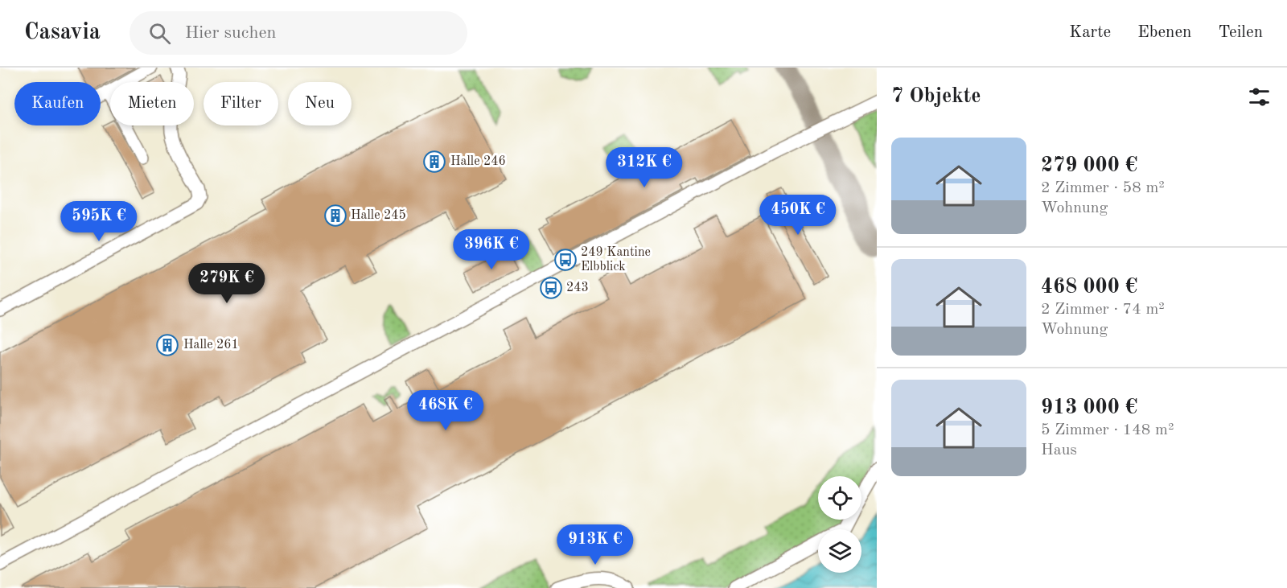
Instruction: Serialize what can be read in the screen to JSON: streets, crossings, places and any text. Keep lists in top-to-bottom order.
{
  "places": {
    "building": ["Halle 246", "Halle 245", "Halle 261"],
    "bus stop": ["249 Kantine Elbblick", "243"]
  },
  "page": {
    "header": "Casavia",
    "search": "Hier suchen",
    "nav": ["Karte", "Ebenen", "Teilen"],
    "heading": "7 Objekte",
    "chip": [
      "Kaufen",
      "Mieten",
      "Filter",
      "Neu"
    ],
    "list": [
      {
        "name": "279 000 €",
        "note": "2 Zimmer · 58 m² · Wohnung"
      },
      {
        "name": "468 000 €",
        "note": "2 Zimmer · 74 m² · Wohnung"
      },
      {
        "name": "913 000 €",
        "note": "5 Zimmer · 148 m² · Haus"
      }
    ],
    "price": [
      "312K €",
      "450K €",
      "595K €",
      "396K €",
      "279K €",
      "468K €",
      "913K €"
    ]
  }
}
